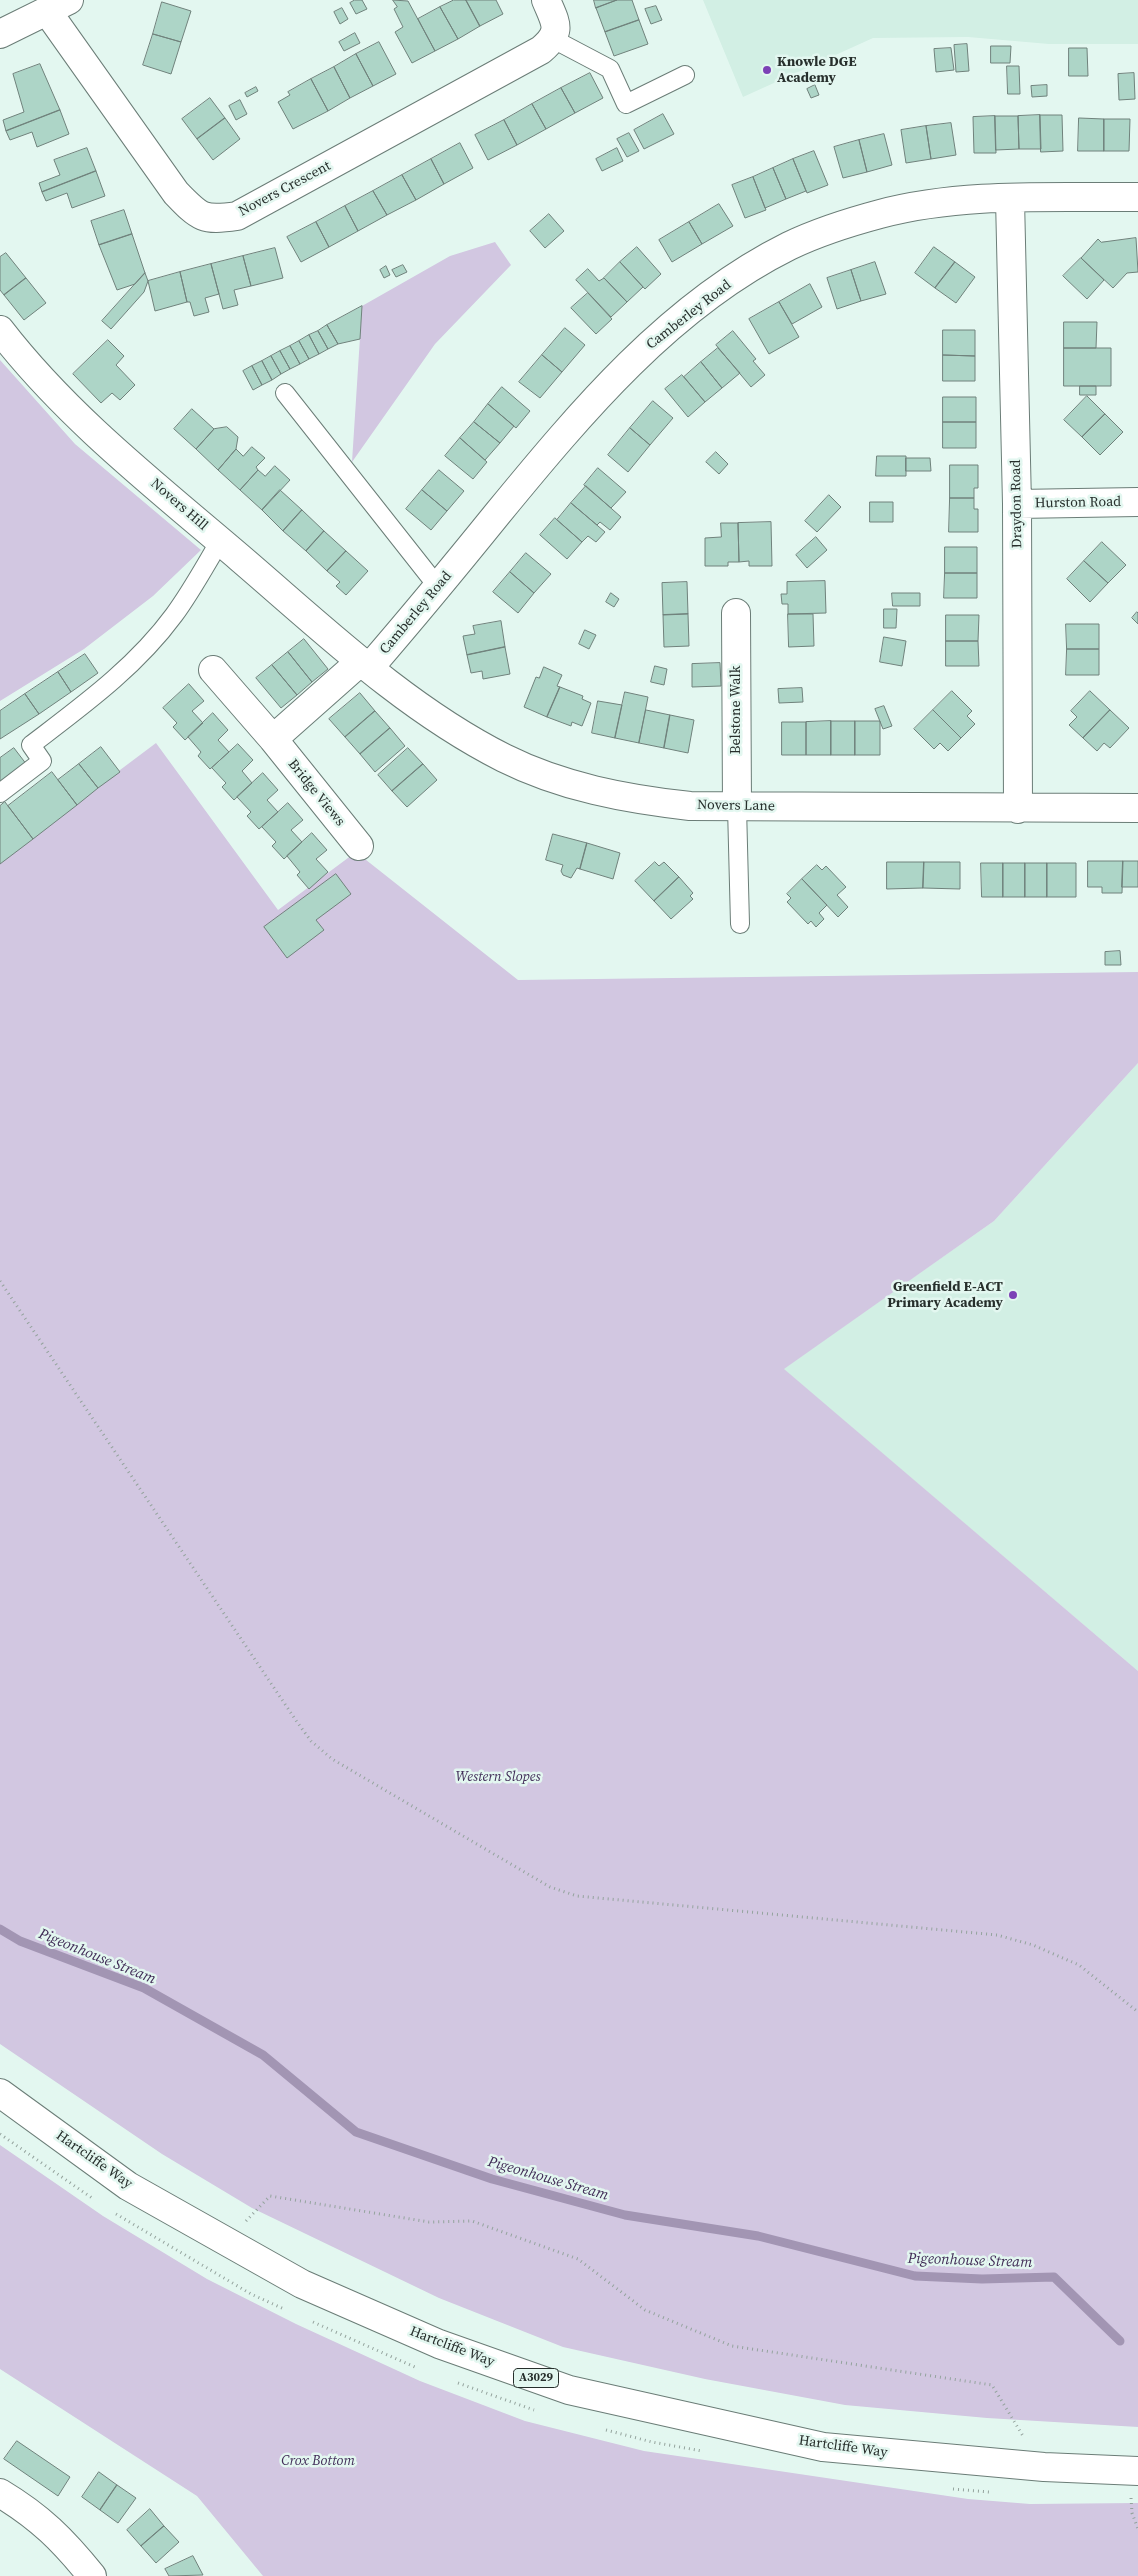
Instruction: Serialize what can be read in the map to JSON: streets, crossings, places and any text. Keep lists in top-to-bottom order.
{
  "streets": {
    "main road": [
      "Novers Crescent",
      "Camberley Road",
      "Hurston Road",
      "Draydon Road",
      "Novers Hill",
      "Belstone Walk",
      "Bridge Views",
      "Novers Lane",
      "Hartcliffe Way",
      "A3029"
    ]
  },
  "crossings": [
    ["Camberley Road", "Draydon Road"],
    ["Camberley Road", "Novers Hill"],
    ["Camberley Road", "Novers Lane"],
    ["Hurston Road", "Draydon Road"],
    ["Draydon Road", "Novers Lane"],
    ["Novers Hill", "Novers Lane"],
    ["Belstone Walk", "Novers Lane"]
  ],
  "water": ["Pigeonhouse Stream"],
  "parks": ["Western Slopes", "Crox Bottom"],
  "places": ["Knowle DGE Academy", "Greenfield E-ACT Primary Academy"]
}
